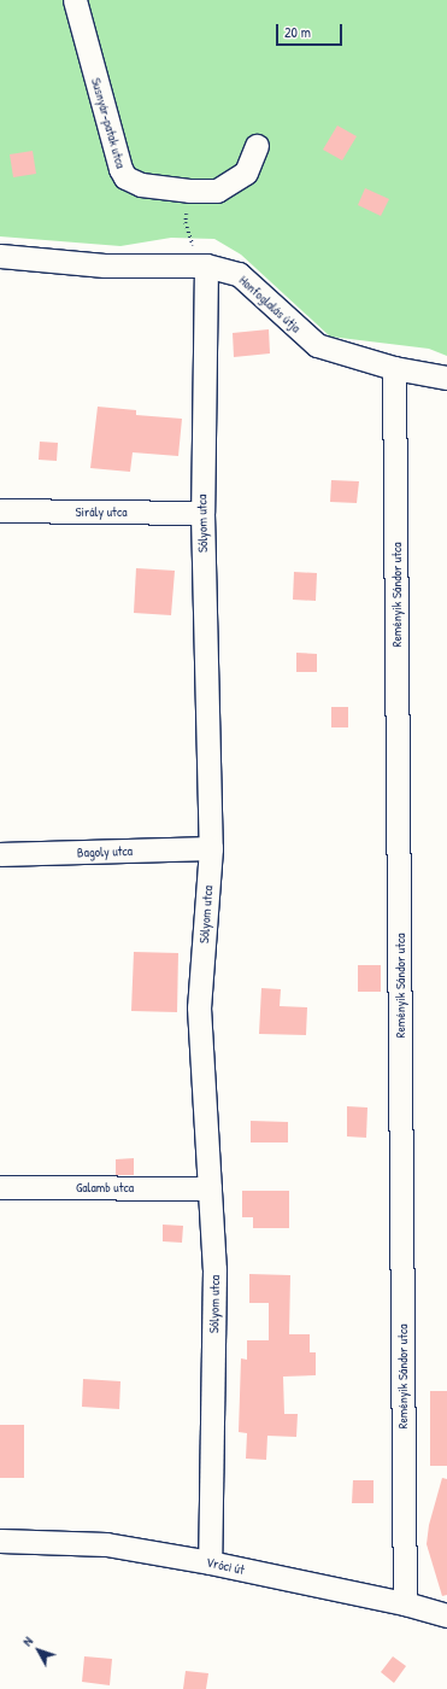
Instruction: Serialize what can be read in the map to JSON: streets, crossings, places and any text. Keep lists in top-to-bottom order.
{
  "streets": {
    "street": [
      "Susnyár-patak utca",
      "Honfoglalás útja",
      "Sirály utca",
      "Sólyom utca",
      "Reményik Sándor utca",
      "Bagoly utca",
      "Galamb utca",
      "Vróci út"
    ]
  },
  "crossings": [
    ["Honfoglalás útja", "Sólyom utca"],
    ["Honfoglalás útja", "Reményik Sándor utca"],
    ["Sirály utca", "Sólyom utca"],
    ["Sólyom utca", "Bagoly utca"],
    ["Sólyom utca", "Galamb utca"],
    ["Sólyom utca", "Vróci út"],
    ["Reményik Sándor utca", "Vróci út"]
  ],
  "scale_bar": "20 m",
  "north": "top left"
}
